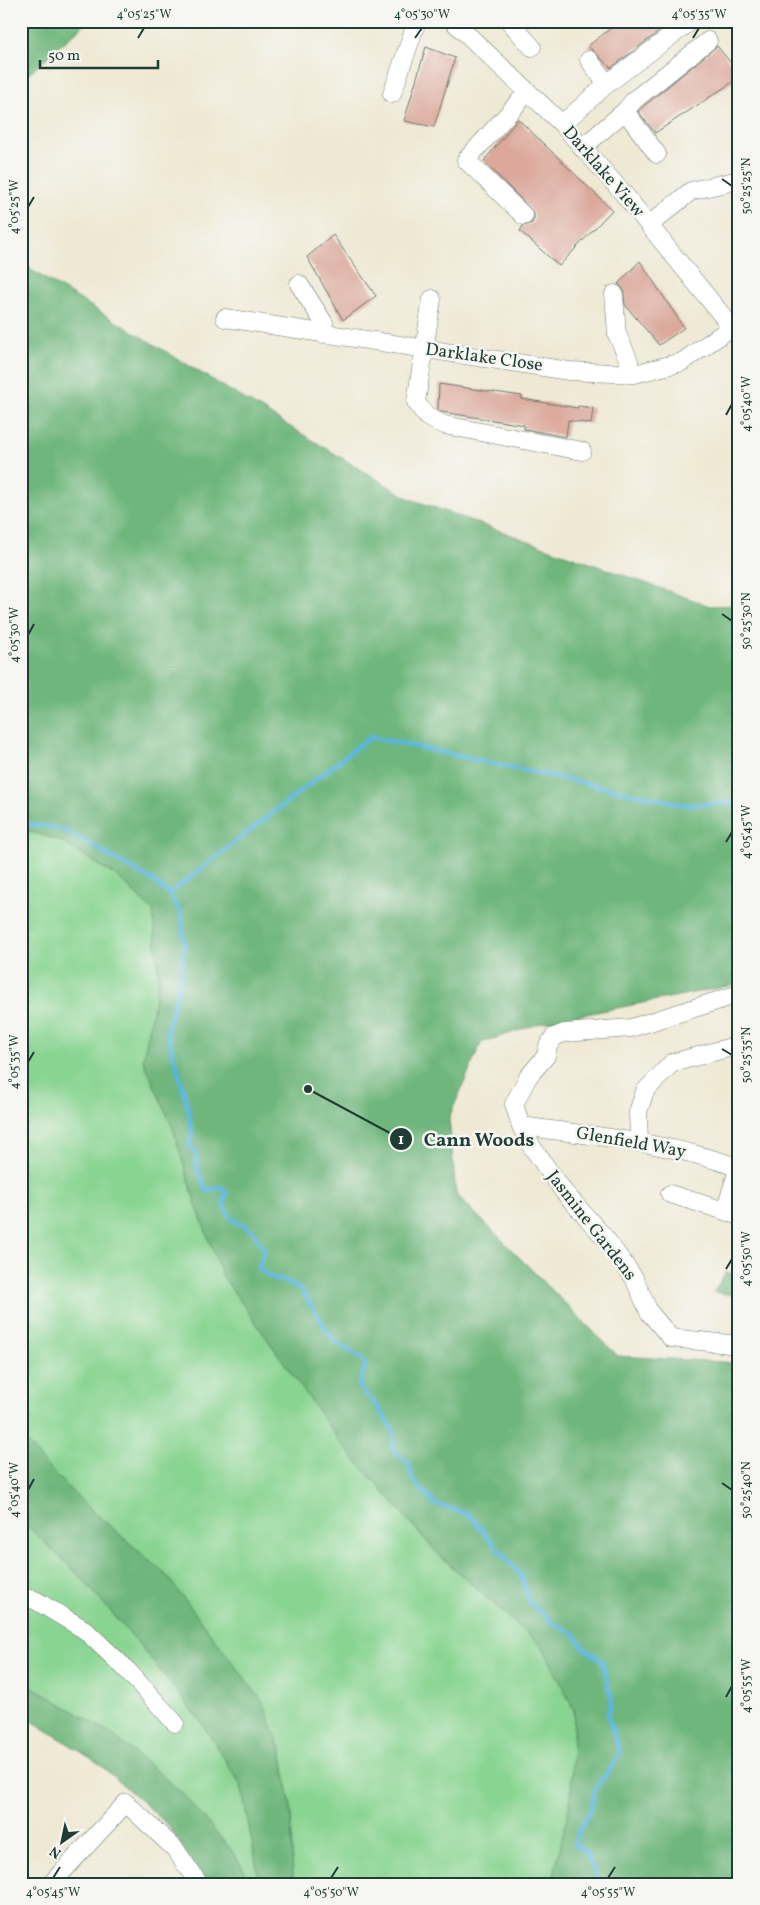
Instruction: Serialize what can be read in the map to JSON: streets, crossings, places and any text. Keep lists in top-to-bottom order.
{
  "streets": {
    "street": [
      "Darklake View",
      "Darklake Close",
      "Glenfield Way",
      "Jasmine Gardens"
    ]
  },
  "crossings": [
    ["Darklake View", "Darklake Close"],
    ["Glenfield Way", "Jasmine Gardens"]
  ],
  "places": ["Cann Woods"],
  "scale_bar": "50 m",
  "north": "bottom left",
  "coordinates": [
    "4°05'25\"W",
    "4°05'30\"W",
    "4°05'35\"W",
    "50°25'25\"N",
    "4°05'40\"W",
    "50°25'30\"N",
    "4°05'45\"W",
    "50°25'35\"N",
    "4°05'50\"W",
    "50°25'40\"N",
    "4°05'55\"W"
  ]
}
